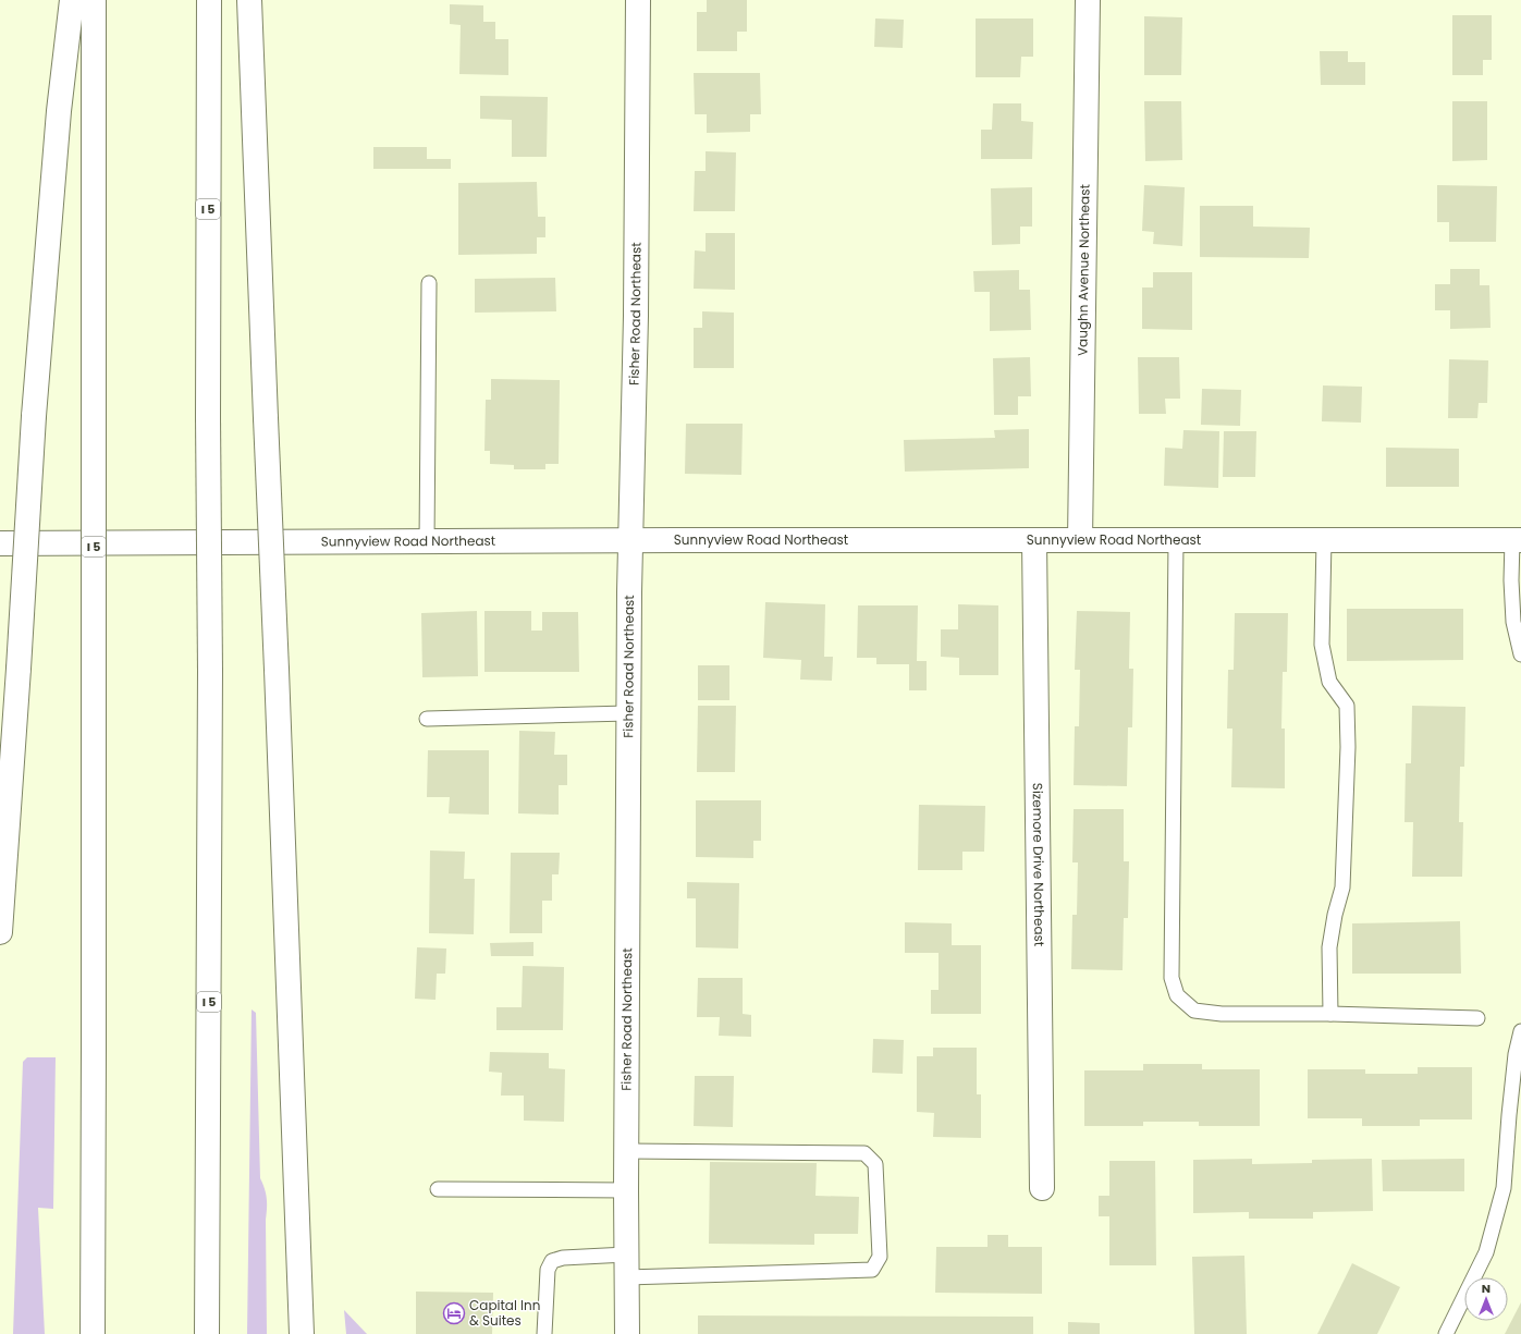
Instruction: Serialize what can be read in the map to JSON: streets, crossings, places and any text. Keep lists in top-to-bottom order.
{
  "streets": {
    "main road": [
      "I 5",
      "Vaughn Avenue Northeast",
      "Fisher Road Northeast",
      "Sunnyview Road Northeast",
      "Sizemore Drive Northeast"
    ]
  },
  "crossings": [
    ["Vaughn Avenue Northeast", "Sunnyview Road Northeast"],
    ["Fisher Road Northeast", "Sunnyview Road Northeast"],
    ["Sunnyview Road Northeast", "Sizemore Drive Northeast"]
  ],
  "places": {
    "hotel": ["Capital Inn & Suites"]
  },
  "north": "top"
}
